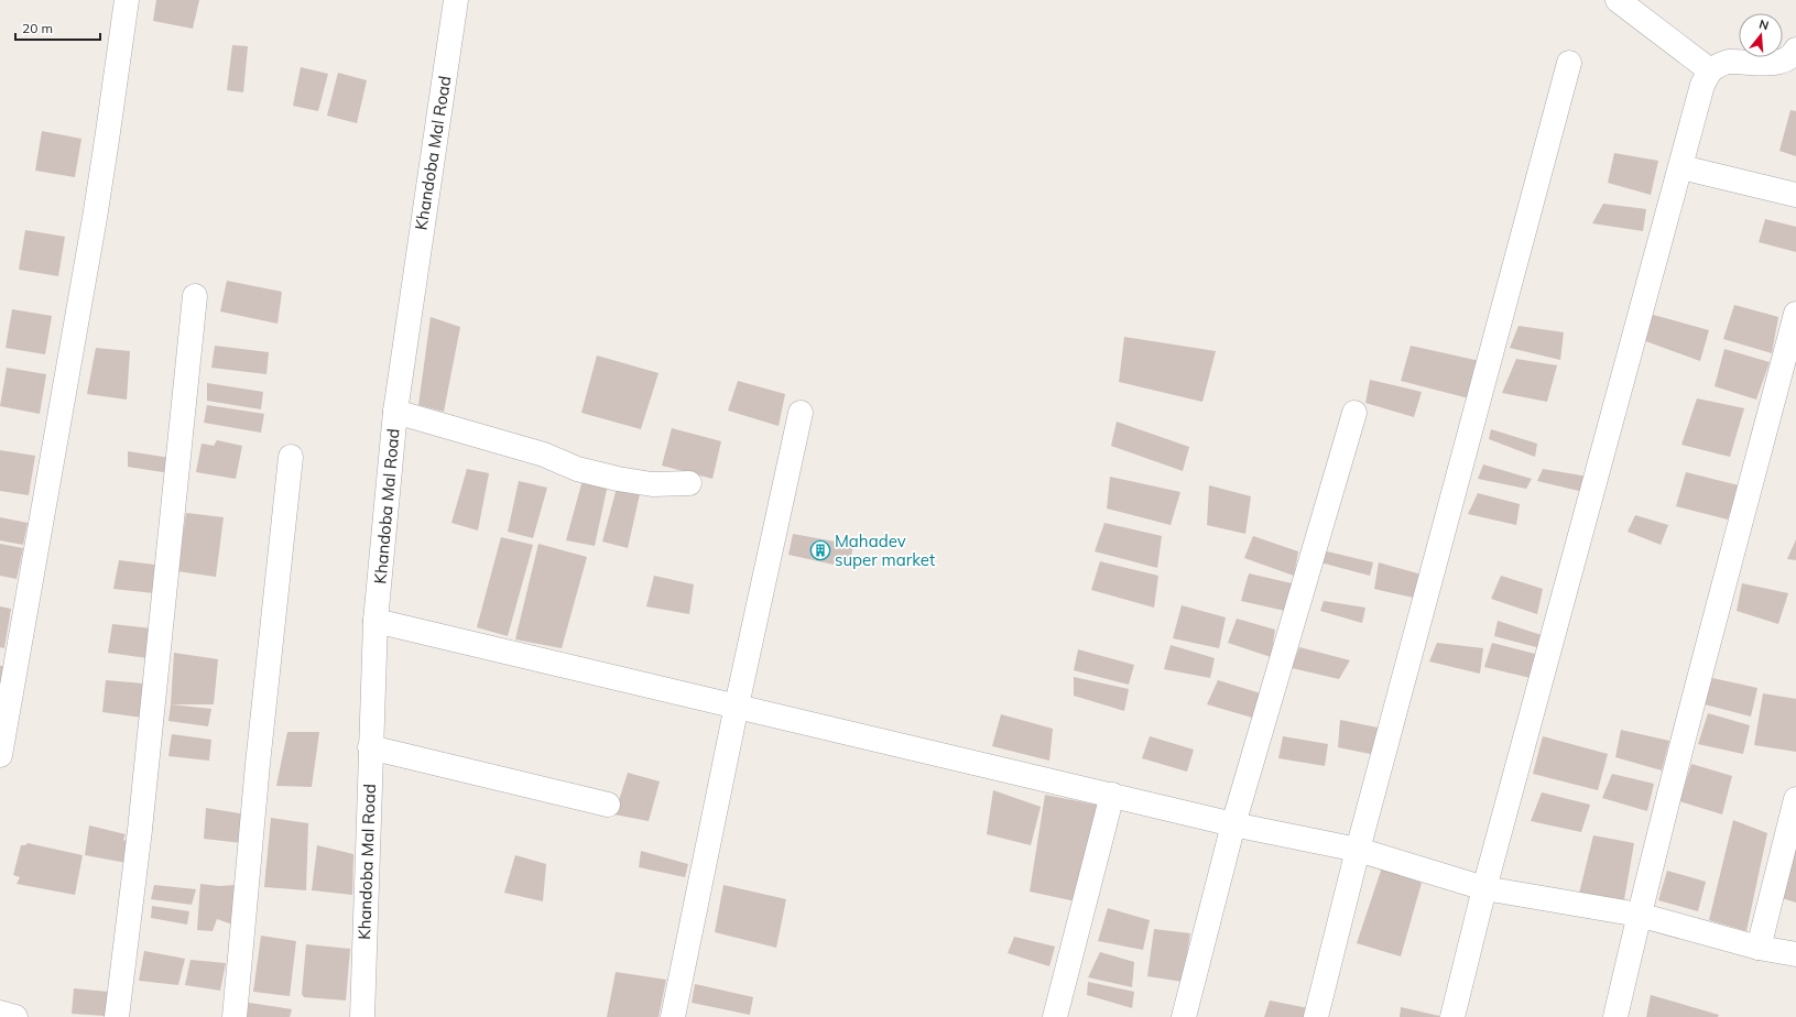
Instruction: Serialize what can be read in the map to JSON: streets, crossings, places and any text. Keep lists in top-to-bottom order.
{
  "streets": {
    "street": ["Khandoba Mal Road"]
  },
  "places": {
    "building": ["Mahadev super market"]
  },
  "scale_bar": "20 m",
  "north": "top"
}
